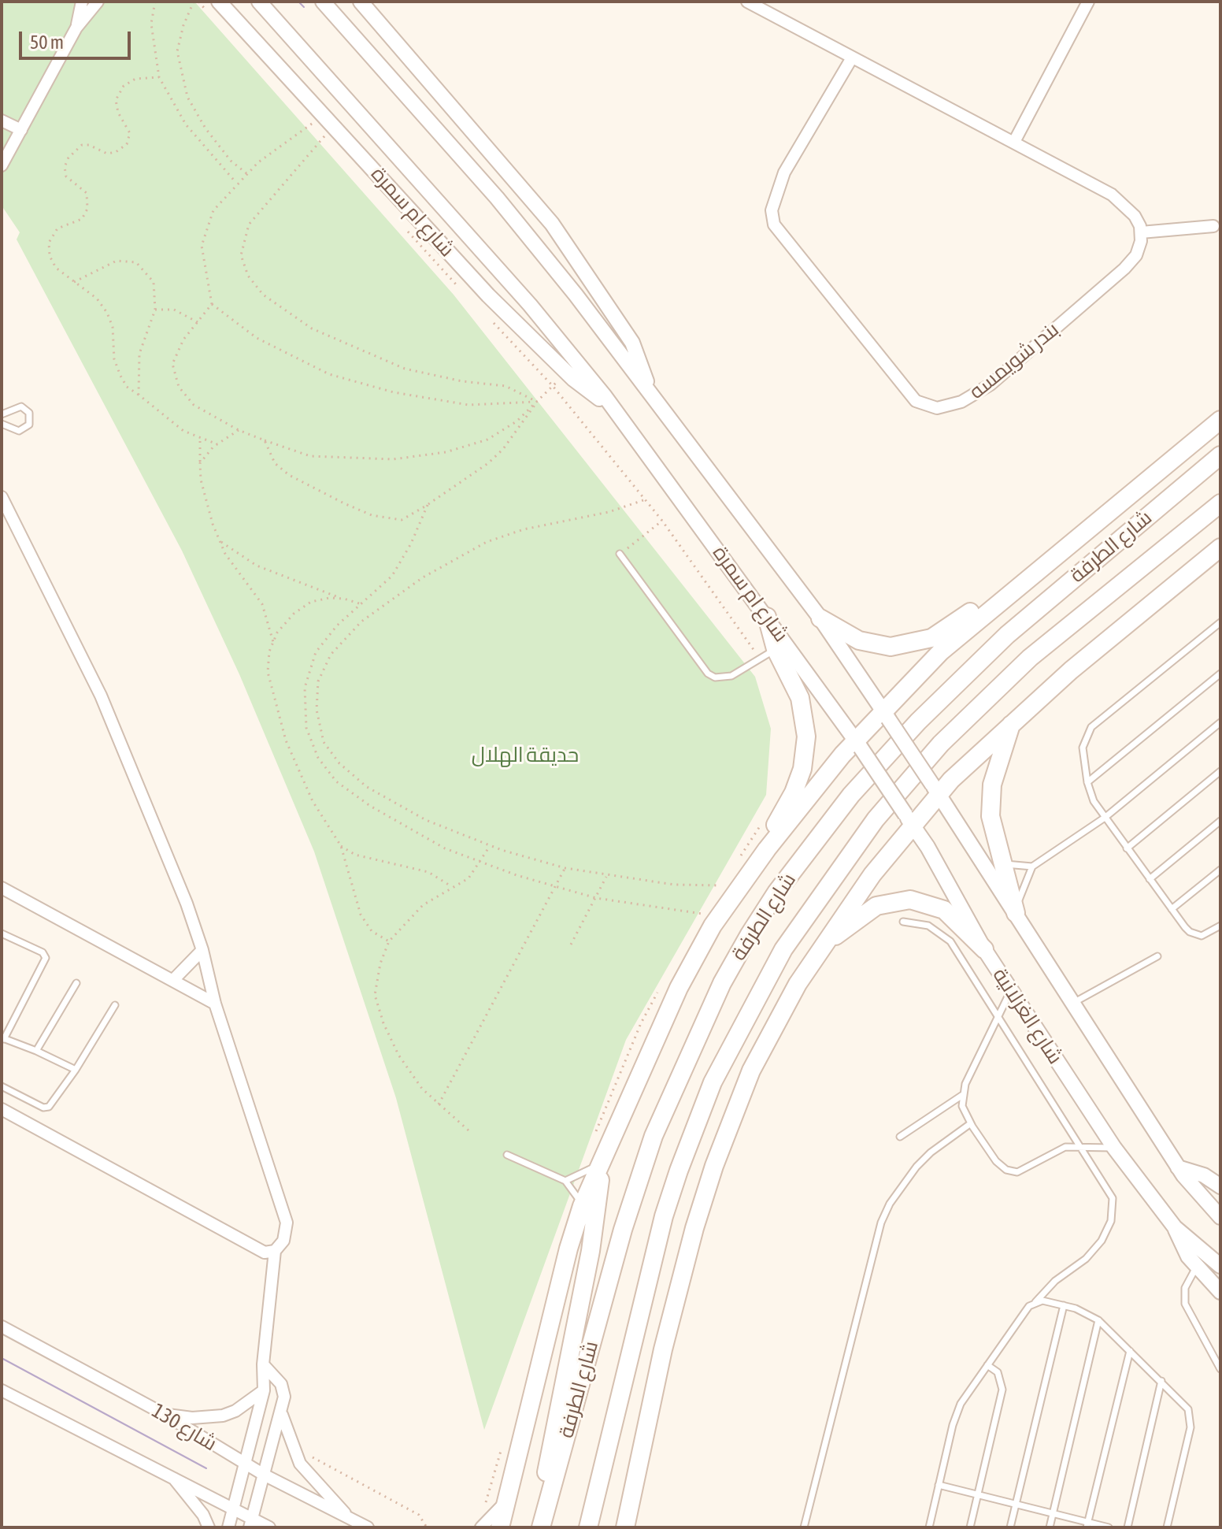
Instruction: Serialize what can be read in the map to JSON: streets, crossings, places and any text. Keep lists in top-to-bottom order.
{
  "streets": {
    "main road": ["شارع الطرفة"],
    "street": [
      "شارع ام سمرة",
      "بندر شويمسه",
      "شارع الغزلانية",
      "شارع 130"
    ]
  },
  "crossings": [
    ["شارع ام سمرة", "شارع الغزلانية"]
  ],
  "parks": ["حديقة الهلال"],
  "scale_bar": "50 m"
}
